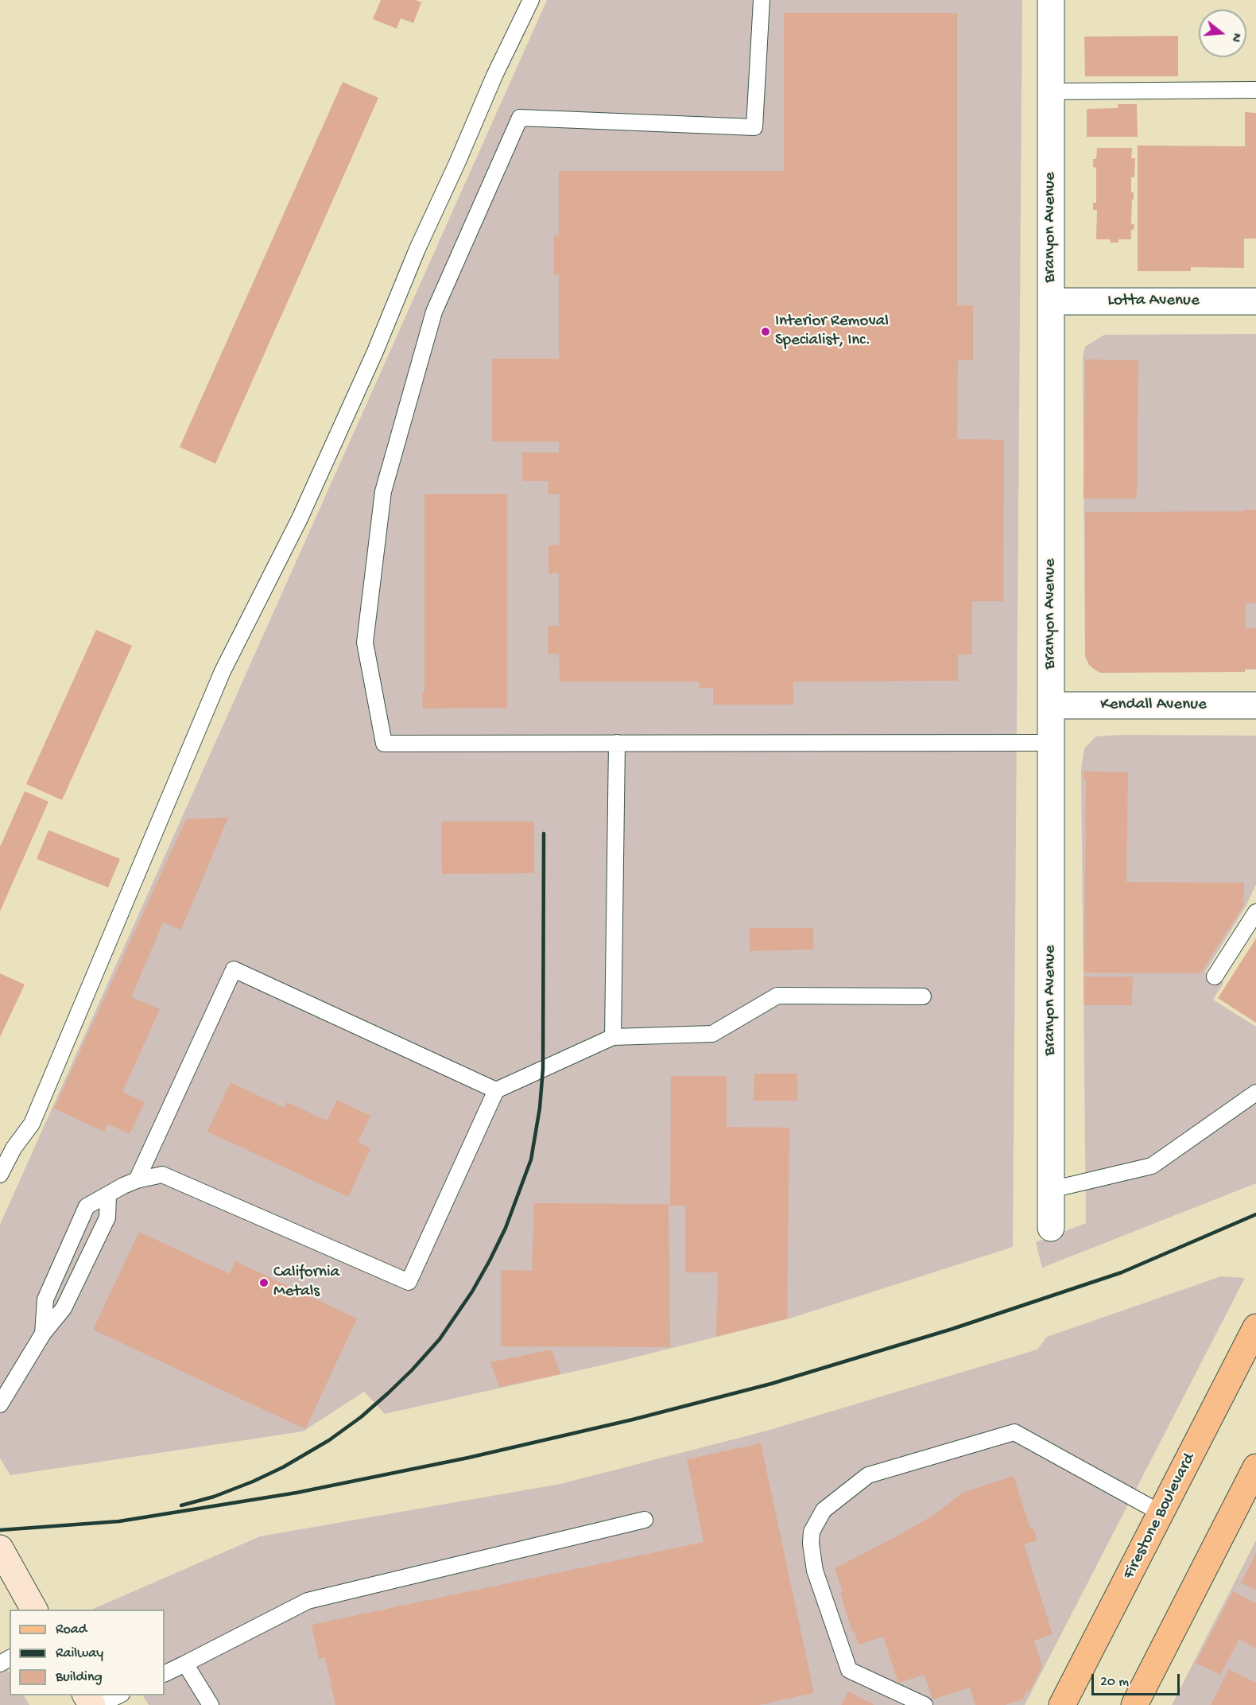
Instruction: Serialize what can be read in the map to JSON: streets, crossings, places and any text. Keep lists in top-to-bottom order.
{
  "streets": {
    "main road": ["Firestone Boulevard"],
    "street": ["Branyon Avenue", "Lotta Avenue", "Kendall Avenue"]
  },
  "crossings": [
    ["Branyon Avenue", "Lotta Avenue"],
    ["Branyon Avenue", "Kendall Avenue"]
  ],
  "places": ["Interior Removal Specialist, Inc.", "California Metals"],
  "legend": ["Road", "Railway", "Building"],
  "scale_bar": "20 m",
  "north": "right"
}
